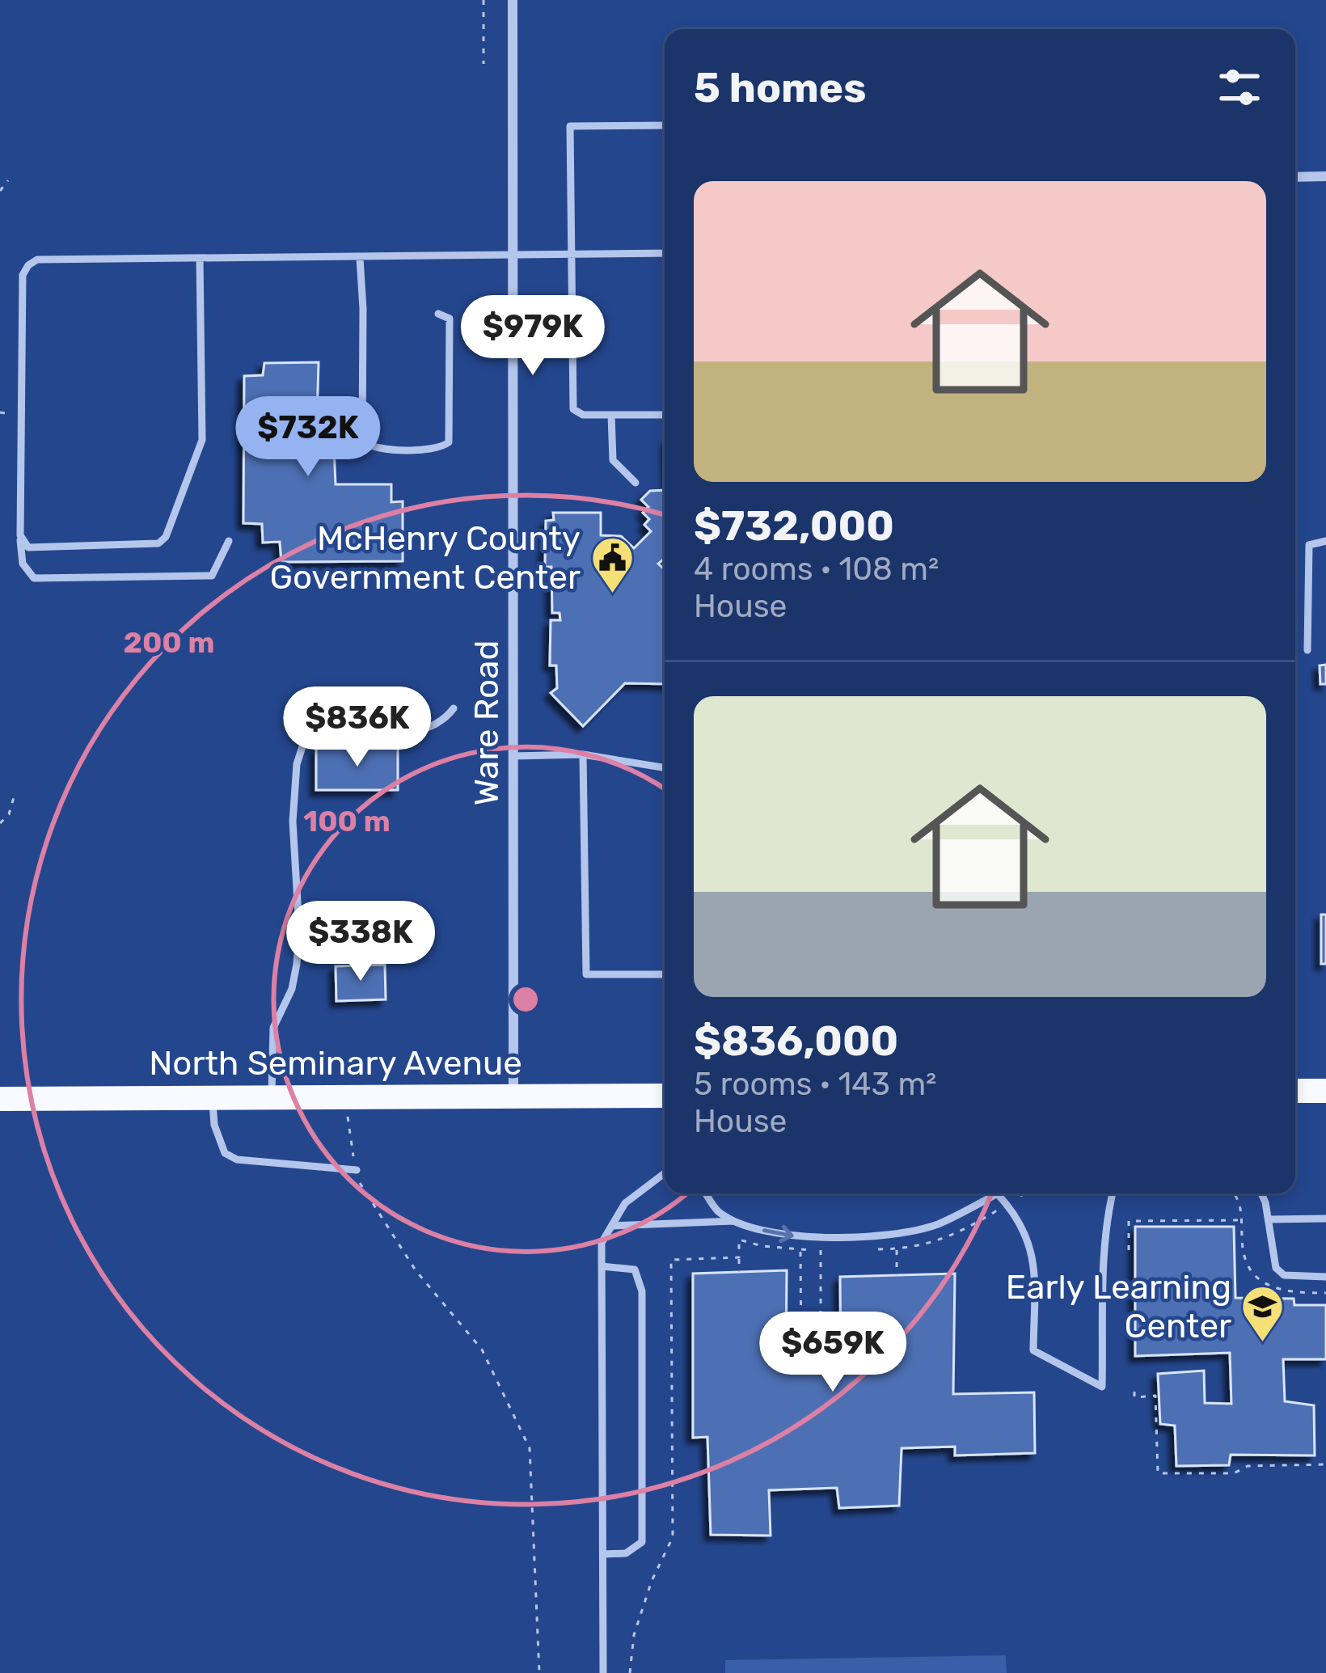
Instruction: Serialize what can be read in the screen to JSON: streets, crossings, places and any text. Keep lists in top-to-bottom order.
{
  "streets": {
    "main road": ["North Seminary Avenue"],
    "street": ["Ware Road"]
  },
  "crossings": [
    ["Ware Road", "North Seminary Avenue"]
  ],
  "places": {
    "public building": ["McHenry County Government Center"],
    "school or university": ["Early Learning Center"]
  },
  "page": {
    "heading": "5 homes",
    "list": [
      {
        "name": "$732,000",
        "note": "4 rooms · 108 m² · House"
      },
      {
        "name": "$836,000",
        "note": "5 rooms · 143 m² · House"
      }
    ],
    "price": [
      "$979K",
      "$732K",
      "$836K",
      "$338K",
      "$659K"
    ]
  },
  "rings": ["200 m", "100 m"]
}
